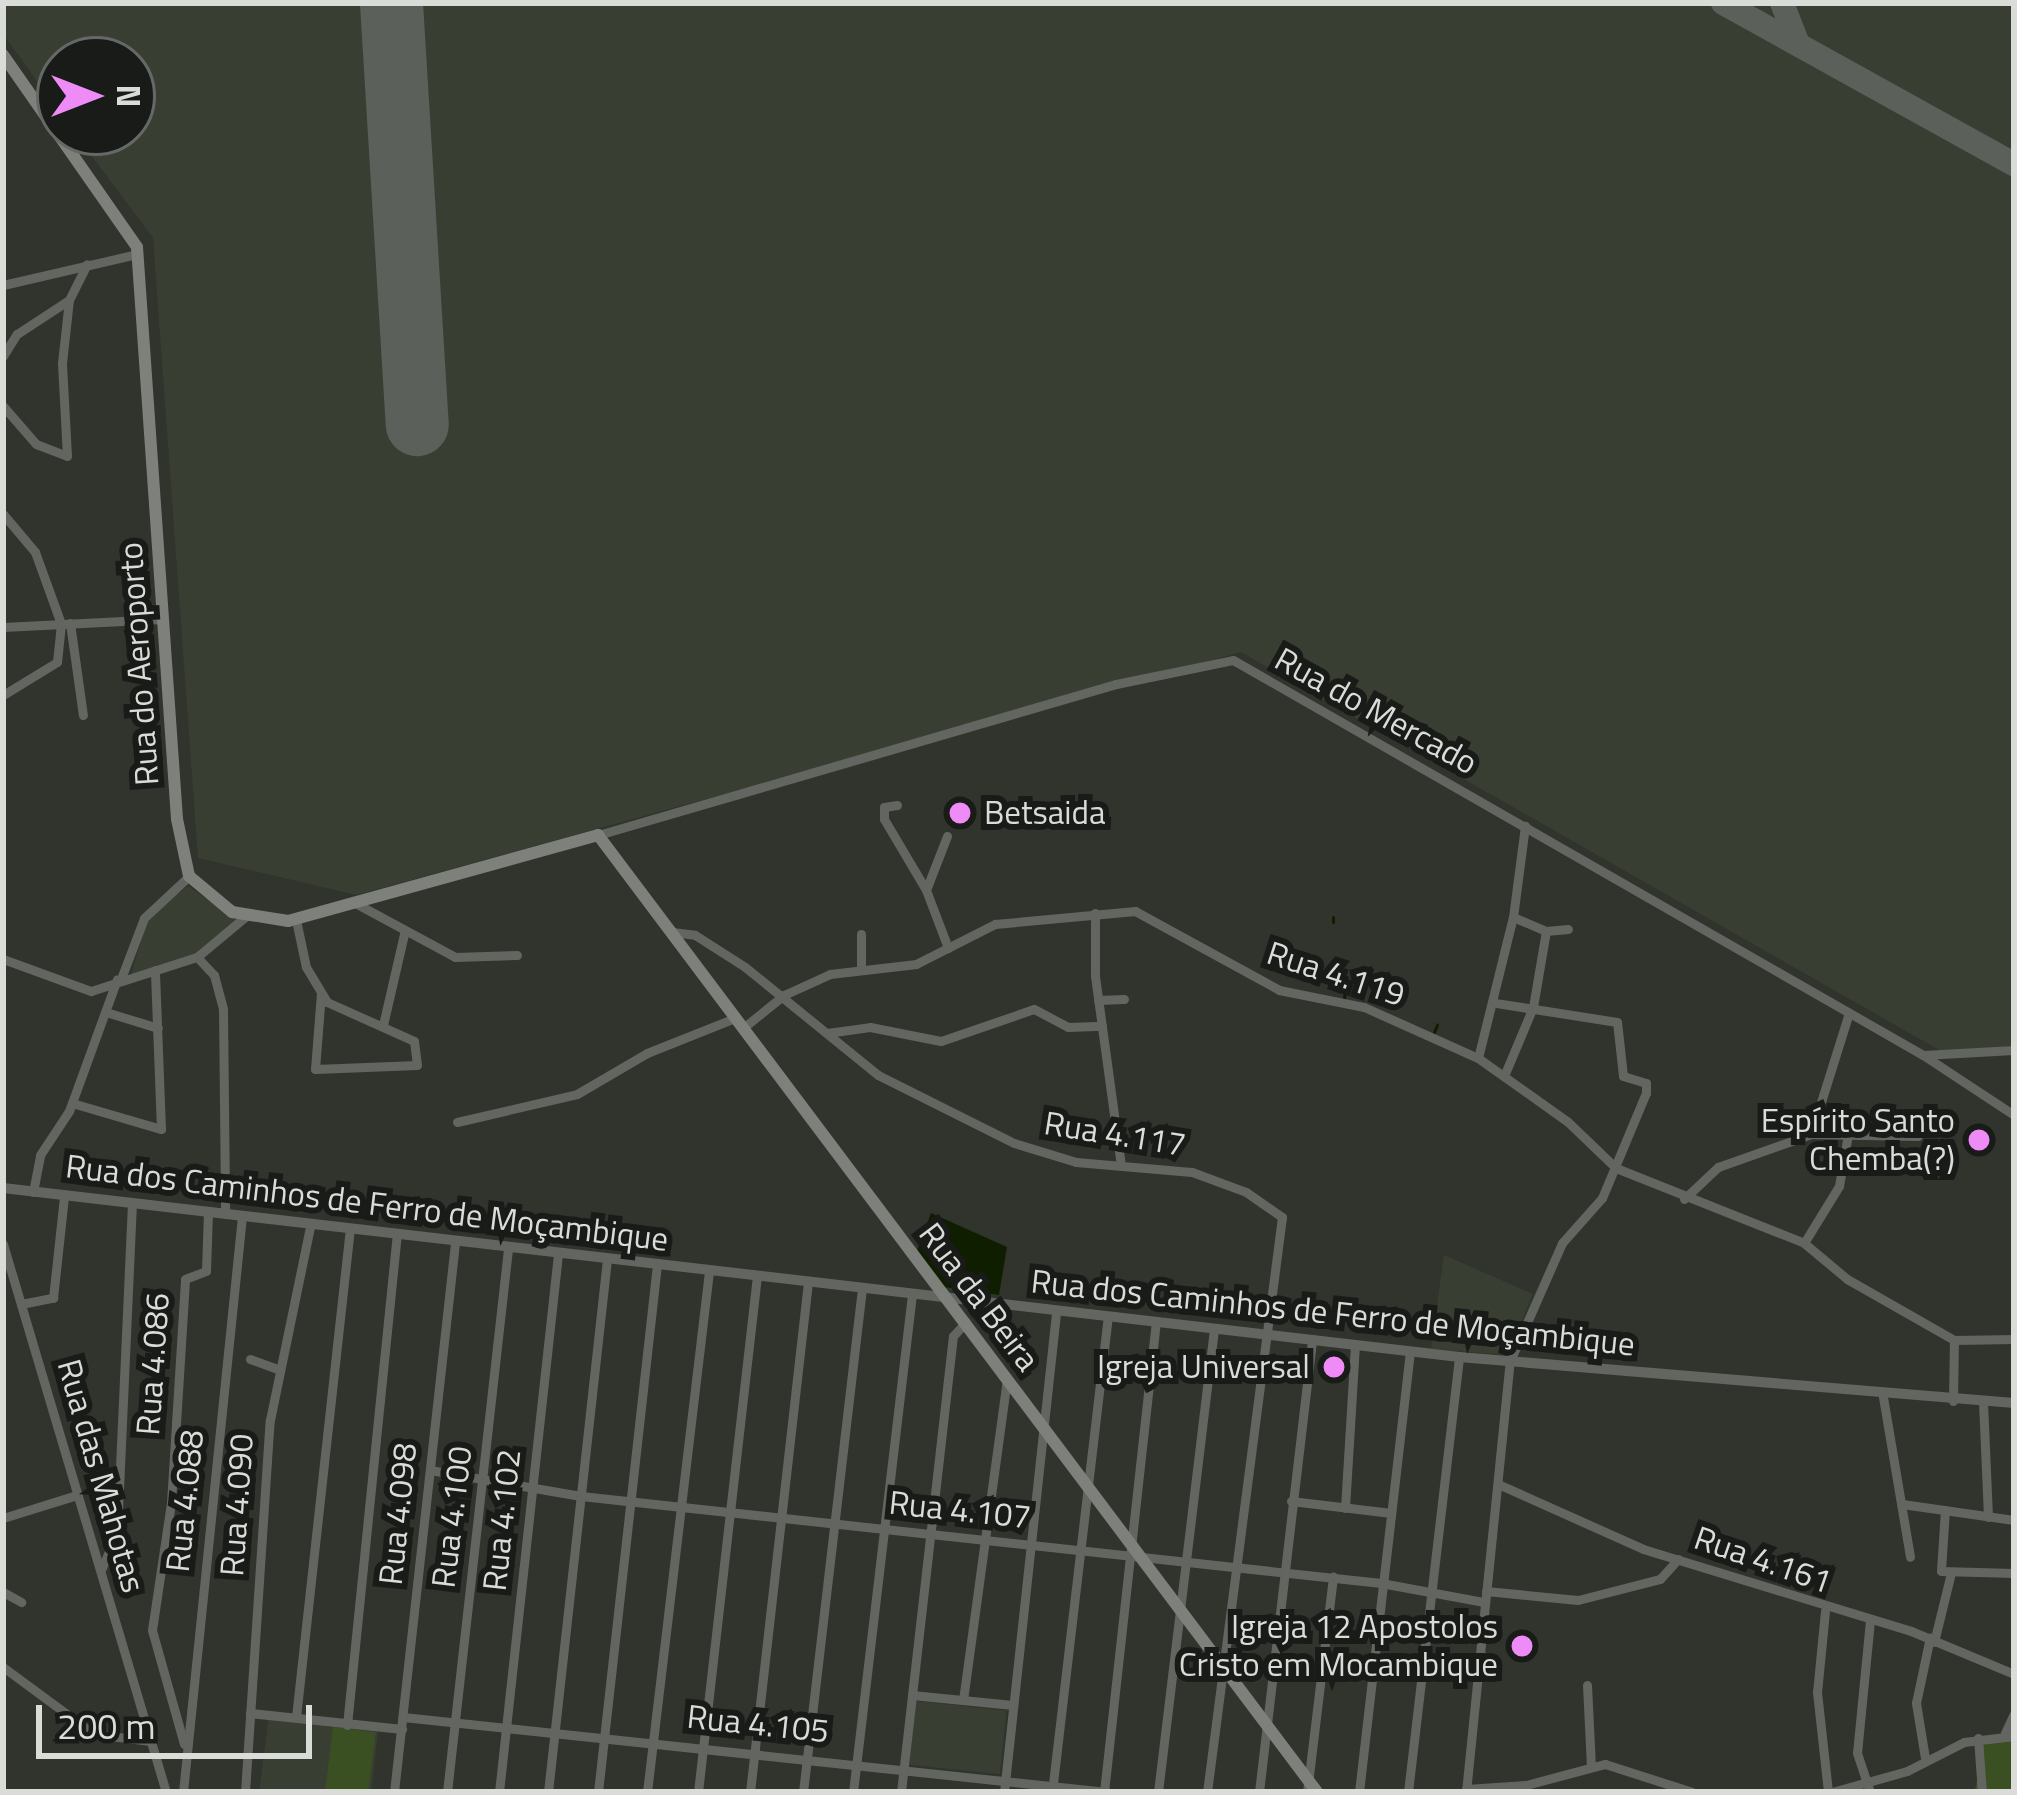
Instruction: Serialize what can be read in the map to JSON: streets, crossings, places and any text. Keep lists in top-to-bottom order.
{
  "streets": {
    "main road": ["Rua do Aeroporto", "Rua da Beira"],
    "street": [
      "Rua do Mercado",
      "Rua 4.119",
      "Rua 4.117",
      "Rua dos Caminhos de Ferro de Moçambique",
      "Rua 4.086",
      "Rua das Mahotas",
      "Rua 4.088",
      "Rua 4.090",
      "Rua 4.107",
      "Rua 4.098",
      "Rua 4.100",
      "Rua 4.102",
      "Rua 4.161",
      "Rua 4.105"
    ]
  },
  "crossings": [
    ["Rua do Mercado", "Rua da Beira"],
    ["Rua 4.119", "Rua 4.117"],
    ["Rua 4.119", "Rua da Beira"],
    ["Rua 4.117", "Rua dos Caminhos de Ferro de Moçambique"],
    ["Rua 4.117", "Rua da Beira"],
    ["Rua dos Caminhos de Ferro de Moçambique", "Rua da Beira"],
    ["Rua dos Caminhos de Ferro de Moçambique", "Rua 4.086"],
    ["Rua dos Caminhos de Ferro de Moçambique", "Rua 4.088"],
    ["Rua dos Caminhos de Ferro de Moçambique", "Rua 4.090"],
    ["Rua dos Caminhos de Ferro de Moçambique", "Rua 4.098"],
    ["Rua dos Caminhos de Ferro de Moçambique", "Rua 4.100"],
    ["Rua dos Caminhos de Ferro de Moçambique", "Rua 4.102"],
    ["Rua da Beira", "Rua 4.107"],
    ["Rua 4.086", "Rua 4.088"],
    ["Rua 4.090", "Rua 4.105"],
    ["Rua 4.107", "Rua 4.098"],
    ["Rua 4.107", "Rua 4.100"],
    ["Rua 4.107", "Rua 4.102"],
    ["Rua 4.107", "Rua 4.161"],
    ["Rua 4.098", "Rua 4.105"],
    ["Rua 4.100", "Rua 4.105"],
    ["Rua 4.102", "Rua 4.105"]
  ],
  "places": [
    "Betsaida",
    "Espírito Santo Chemba(?)",
    "Igreja Universal",
    "Igreja 12 Apostolos Cristo em Mocambique"
  ],
  "scale_bar": "200 m",
  "north": "right"
}
